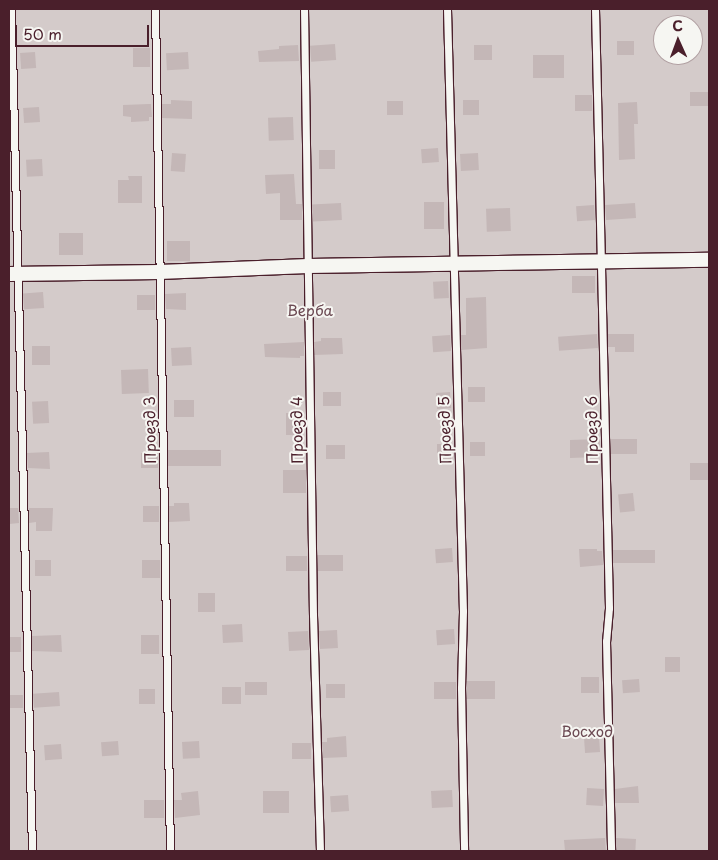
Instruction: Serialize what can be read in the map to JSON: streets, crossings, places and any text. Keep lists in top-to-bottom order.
{
  "streets": {
    "lane": [
      "Проезд 3",
      "Проезд 4",
      "Проезд 5",
      "Проезд 6"
    ]
  },
  "parks": ["Верба", "Восход"],
  "scale_bar": "50 m",
  "north": "top"
}
